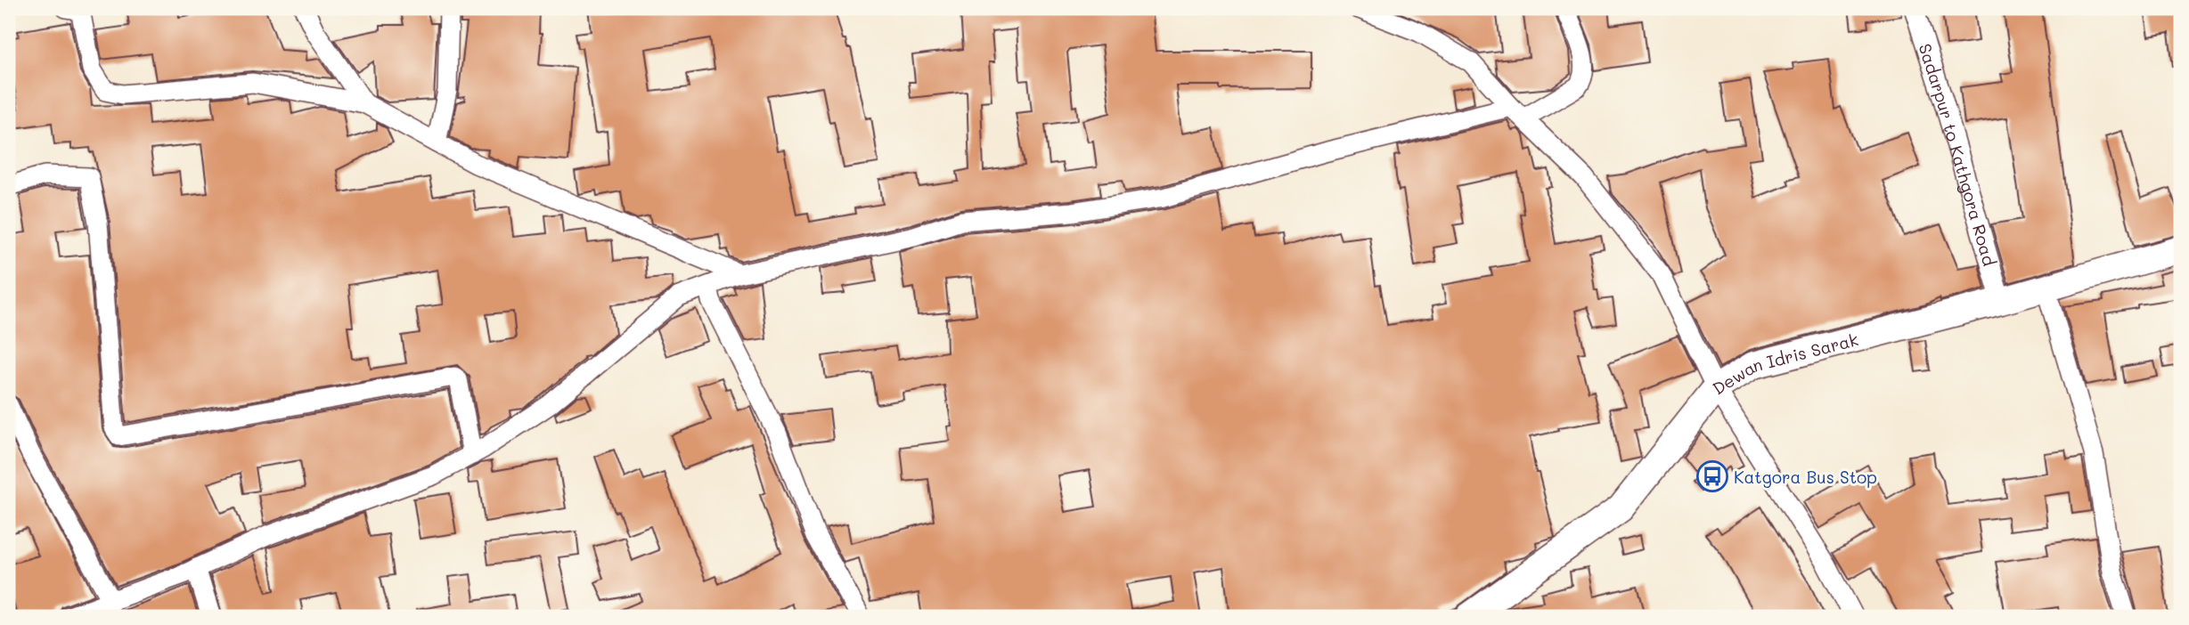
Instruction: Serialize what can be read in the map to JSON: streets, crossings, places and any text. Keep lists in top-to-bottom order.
{
  "streets": {
    "main road": ["Dewan Idris Sarak"],
    "street": ["Sadarpur to Kathgora Road"]
  },
  "crossings": [
    ["Sadarpur to Kathgora Road", "Dewan Idris Sarak"]
  ],
  "places": {
    "bus stop": ["Katgora Bus Stop"]
  }
}
